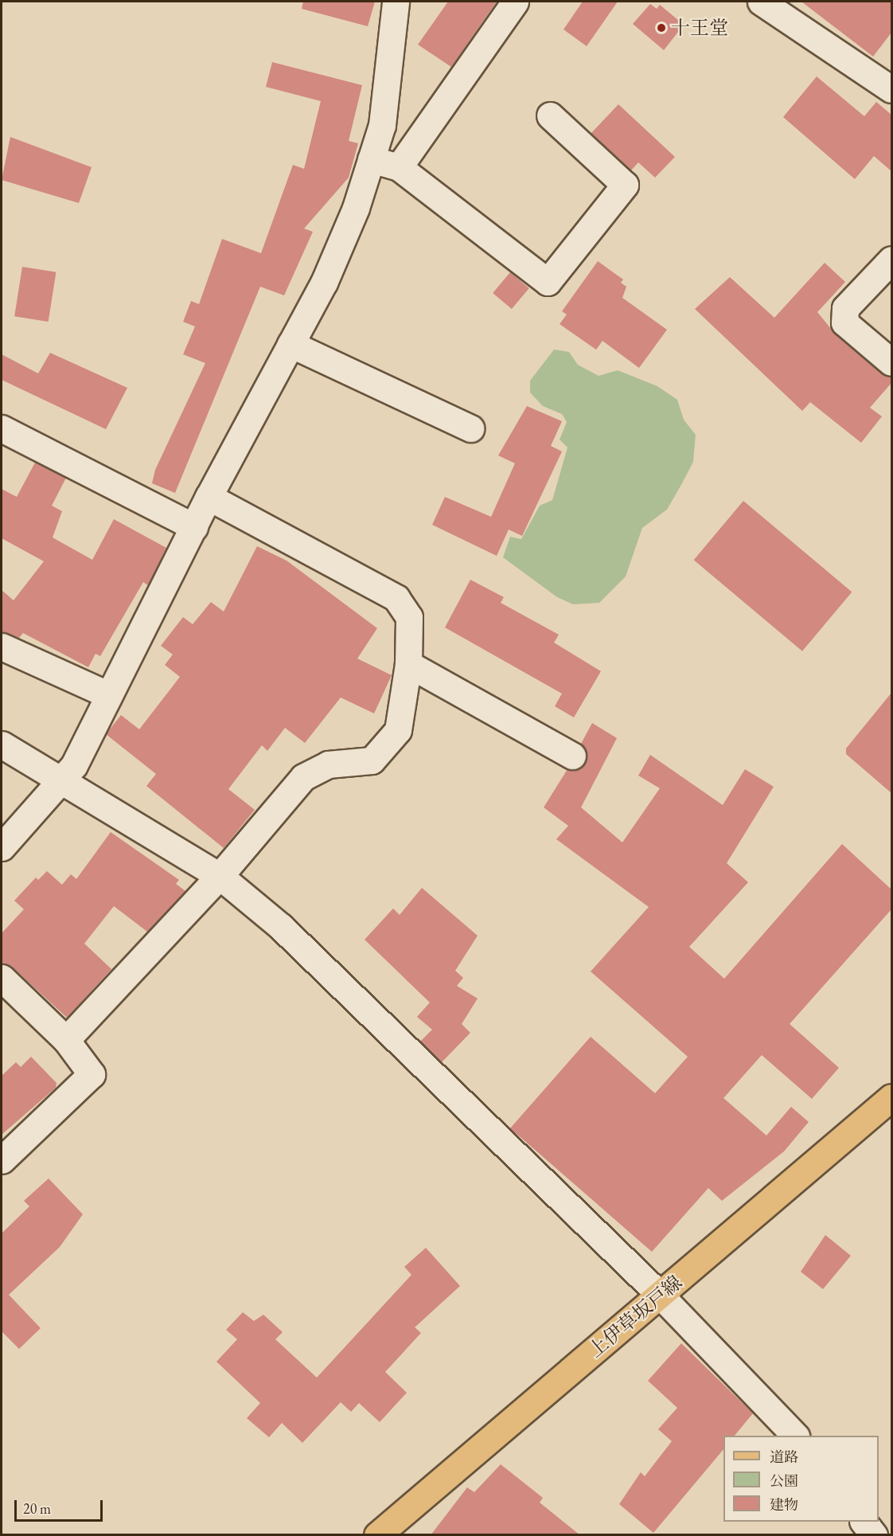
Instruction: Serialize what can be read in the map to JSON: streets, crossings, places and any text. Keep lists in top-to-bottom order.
{
  "streets": {
    "main road": ["上伊草坂戸線"]
  },
  "places": ["十王堂"],
  "legend": ["道路", "公園", "建物"],
  "scale_bar": "20 m"
}
